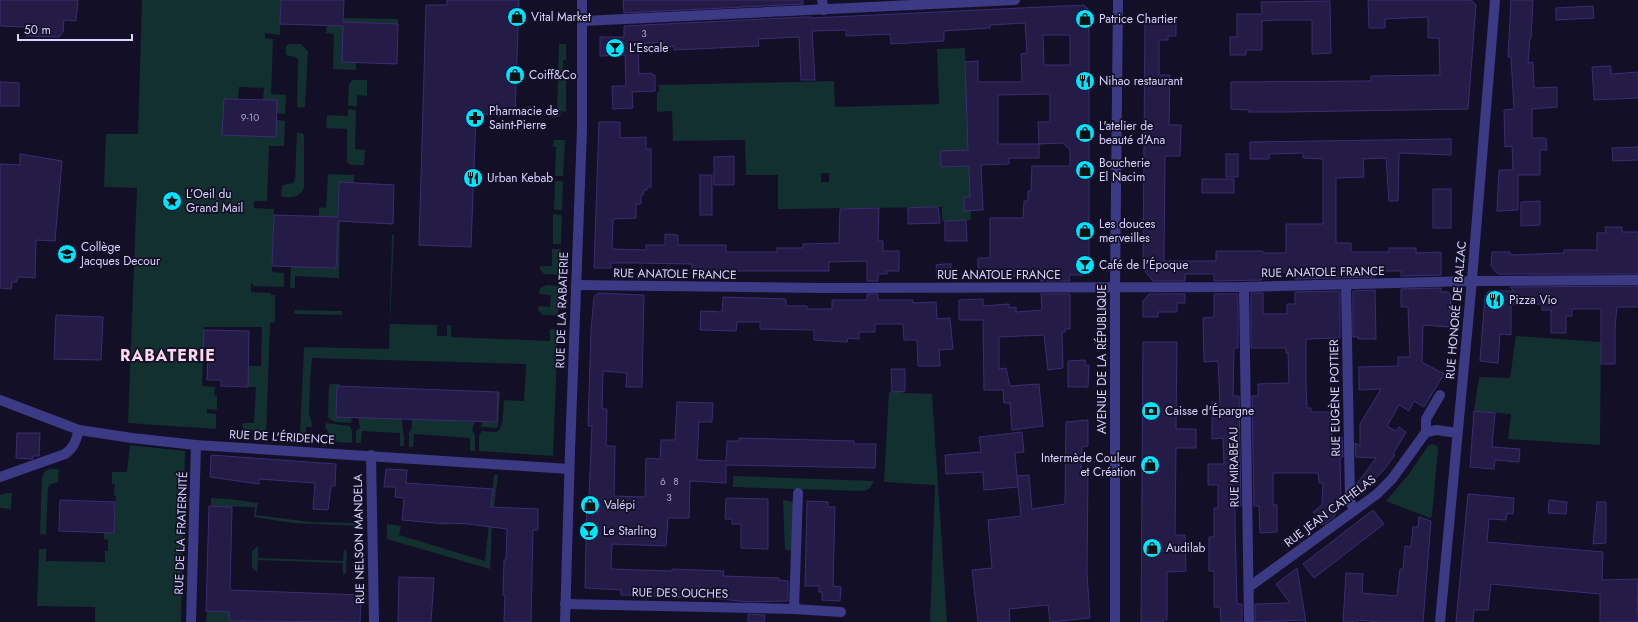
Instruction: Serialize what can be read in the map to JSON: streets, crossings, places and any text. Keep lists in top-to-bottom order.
{
  "streets": {
    "street": [
      "RUE ANATOLE FRANCE",
      "RUE DE LA RABATERIE",
      "RUE HONORÉ DE BALZAC",
      "AVENUE DE LA RÉPUBLIQUE",
      "RUE EUGÈNE POTTIER",
      "RUE DE L'ÉRIDENCE",
      "RUE MIRABEAU",
      "RUE JEAN CATHELAS",
      "RUE DE LA FRATERNITÉ",
      "RUE NELSON MANDELA",
      "RUE DES OUCHES"
    ]
  },
  "crossings": [
    ["RUE ANATOLE FRANCE", "RUE DE LA RABATERIE"],
    ["RUE ANATOLE FRANCE", "RUE HONORÉ DE BALZAC"],
    ["RUE ANATOLE FRANCE", "AVENUE DE LA RÉPUBLIQUE"],
    ["RUE ANATOLE FRANCE", "RUE EUGÈNE POTTIER"],
    ["RUE ANATOLE FRANCE", "RUE MIRABEAU"],
    ["RUE DE LA RABATERIE", "RUE DE L'ÉRIDENCE"],
    ["RUE DE LA RABATERIE", "RUE DES OUCHES"],
    ["RUE EUGÈNE POTTIER", "RUE JEAN CATHELAS"],
    ["RUE DE L'ÉRIDENCE", "RUE DE LA FRATERNITÉ"],
    ["RUE DE L'ÉRIDENCE", "RUE NELSON MANDELA"],
    ["RUE MIRABEAU", "RUE JEAN CATHELAS"]
  ],
  "districts": ["RABATERIE"],
  "places": {
    "shop": [
      "Vital Market",
      "Patrice Chartier",
      "Coiff&Co",
      "L'atelier de beauté d'Ana",
      "Boucherie El Nacim",
      "Les douces merveilles",
      "Intermède Couleur et Création",
      "Valépi",
      "Audilab"
    ],
    "bar": ["L’Escale", "Café de l'Époque", "Le Starling"],
    "restaurant": ["Nihao restaurant", "Urban Kebab", "Pizza Vio"],
    "pharmacy": ["Pharmacie de Saint-Pierre"],
    "place": ["L’Oeil du Grand Mail"],
    "school or university": ["Collège Jacques Decour"],
    "bank": ["Caisse d'Épargne"]
  },
  "house_numbers": [
    "3",
    "9-10",
    "6",
    "8",
    "3"
  ],
  "scale_bar": "50 m"
}
